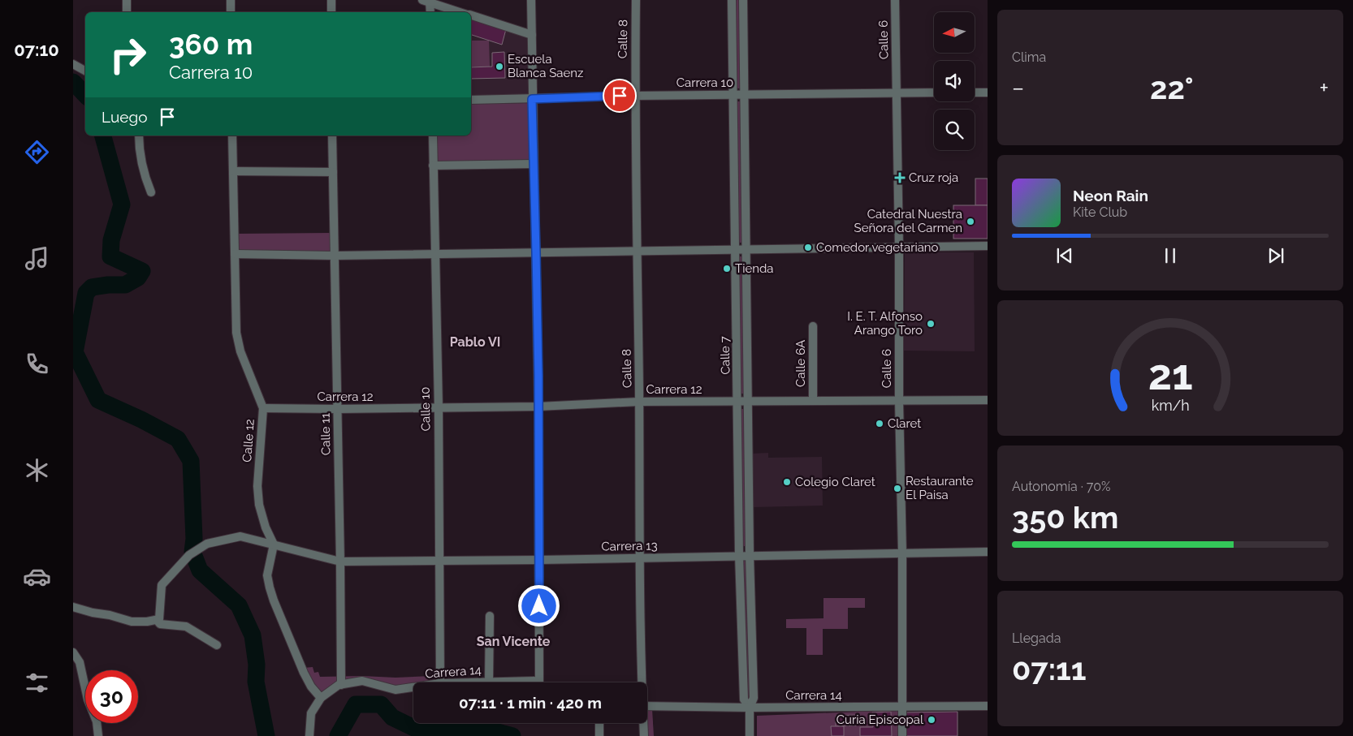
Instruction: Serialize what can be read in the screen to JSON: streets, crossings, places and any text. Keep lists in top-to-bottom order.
{
  "streets": {
    "street": [
      "Calle 8",
      "Calle 6",
      "Carrera 10",
      "Calle 7",
      "Calle 6A",
      "Carrera 12",
      "Calle 10",
      "Calle 11",
      "Calle 12",
      "Carrera 13",
      "Carrera 14"
    ]
  },
  "crossings": [
    ["Calle 8", "Carrera 10"],
    ["Calle 8", "Carrera 12"],
    ["Calle 8", "Carrera 13"],
    ["Calle 6", "Carrera 10"],
    ["Calle 6", "Carrera 12"],
    ["Calle 6", "Carrera 13"],
    ["Calle 6", "Carrera 14"],
    ["Carrera 10", "Calle 7"],
    ["Calle 7", "Carrera 12"],
    ["Calle 7", "Carrera 13"],
    ["Calle 7", "Carrera 14"],
    ["Calle 6A", "Carrera 12"],
    ["Carrera 12", "Calle 10"],
    ["Carrera 12", "Calle 11"],
    ["Carrera 12", "Calle 12"],
    ["Calle 10", "Carrera 13"],
    ["Calle 11", "Carrera 13"],
    ["Calle 11", "Carrera 14"],
    ["Calle 12", "Carrera 13"]
  ],
  "districts": ["Pablo VI", "San Vicente"],
  "places": {
    "other": [
      "Escuela Blanca Saenz",
      "Catedral Nuestra Señora del Carmen",
      "Comedor vegetariano",
      "Tienda",
      "I. E. T. Alfonso Arango Toro",
      "Claret",
      "Colegio Claret",
      "Restaurante El Paisa",
      "Curia Episcopal"
    ],
    "health": ["Cruz roja"]
  },
  "north": "left",
  "page": {
    "tabs": "07:10",
    "tile": [
      "Clima",
      ["Autonomía · 70%", "350 km"],
      ["Llegada", "07:11"]
    ],
    "turn": ["360 m", "Carrera 10"],
    "heat": ["−", "22°", "+"],
    "then": "Luego",
    "song": ["Neon Rain", "Kite Club"],
    "limit": "30",
    "trip": "07:11 · 1 min · 420 m",
    "gauge": ["21", "km/h"]
  }
}
